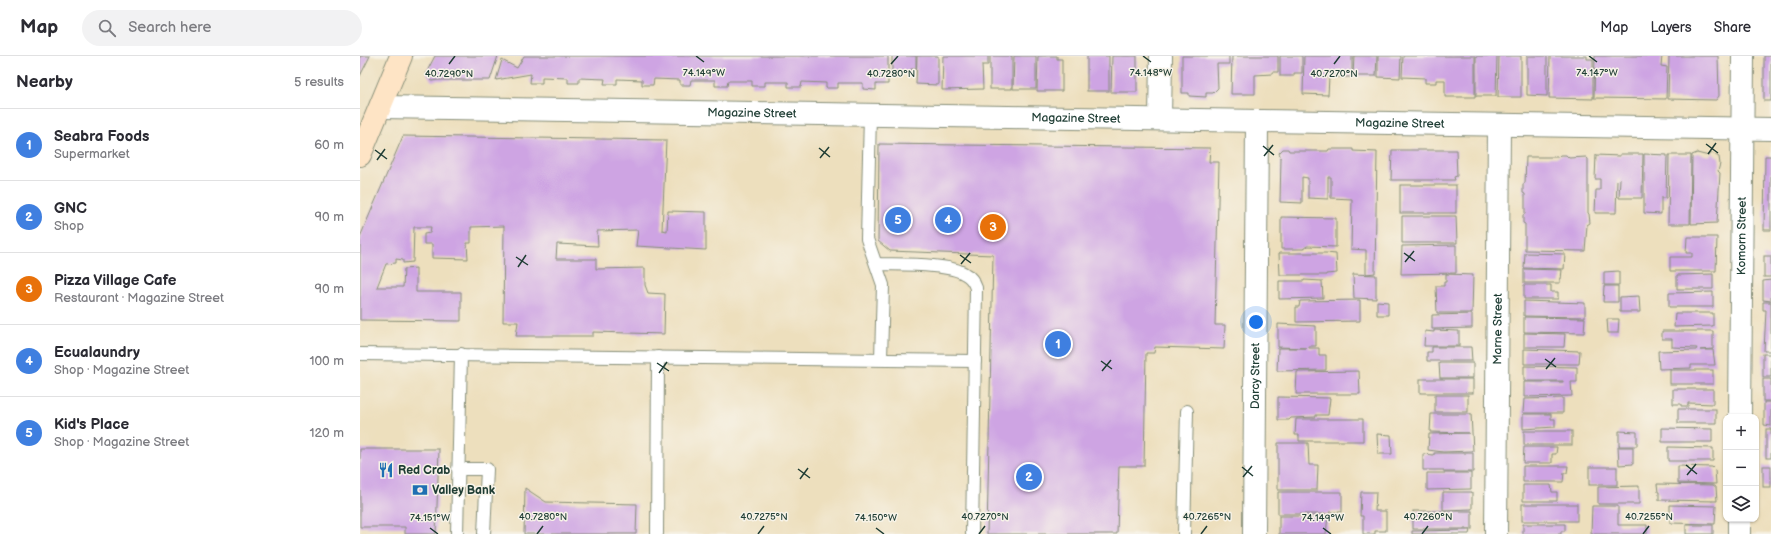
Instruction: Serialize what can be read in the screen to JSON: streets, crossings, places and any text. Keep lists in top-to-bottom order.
{
  "streets": {
    "street": [
      "Magazine Street",
      "Komorn Street",
      "Marne Street",
      "Darcy Street"
    ]
  },
  "crossings": [
    ["Magazine Street", "Komorn Street"],
    ["Magazine Street", "Marne Street"],
    ["Magazine Street", "Darcy Street"]
  ],
  "places": {
    "restaurant": ["Red Crab"],
    "bank": ["Valley Bank"]
  },
  "page": {
    "header": "Map",
    "search": "Search here",
    "nav": ["Map", "Layers", "Share"],
    "heading": ["Nearby", "5 results"],
    "list": [
      {
        "mark": "1",
        "name": "Seabra Foods",
        "note": "Supermarket",
        "value": "60 m"
      },
      {
        "mark": "2",
        "name": "GNC",
        "note": "Shop",
        "value": "90 m"
      },
      {
        "mark": "3",
        "name": "Pizza Village Cafe",
        "note": "Restaurant · Magazine Street",
        "value": "90 m"
      },
      {
        "mark": "4",
        "name": "Ecualaundry",
        "note": "Shop · Magazine Street",
        "value": "100 m"
      },
      {
        "mark": "5",
        "name": "Kid's Place",
        "note": "Shop · Magazine Street",
        "value": "120 m"
      }
    ],
    "pins": [
      "4",
      "5",
      "3",
      "1",
      "2"
    ],
    "map_buttons": ["+", "−"]
  },
  "coordinates": [
    "74.149°W",
    "74.148°W",
    "74.147°W",
    "40.7290°N",
    "40.7280°N",
    "40.7270°N",
    "40.7275°N",
    "40.7265°N",
    "40.7260°N",
    "40.7255°N",
    "74.151°W",
    "74.150°W"
  ]
}
